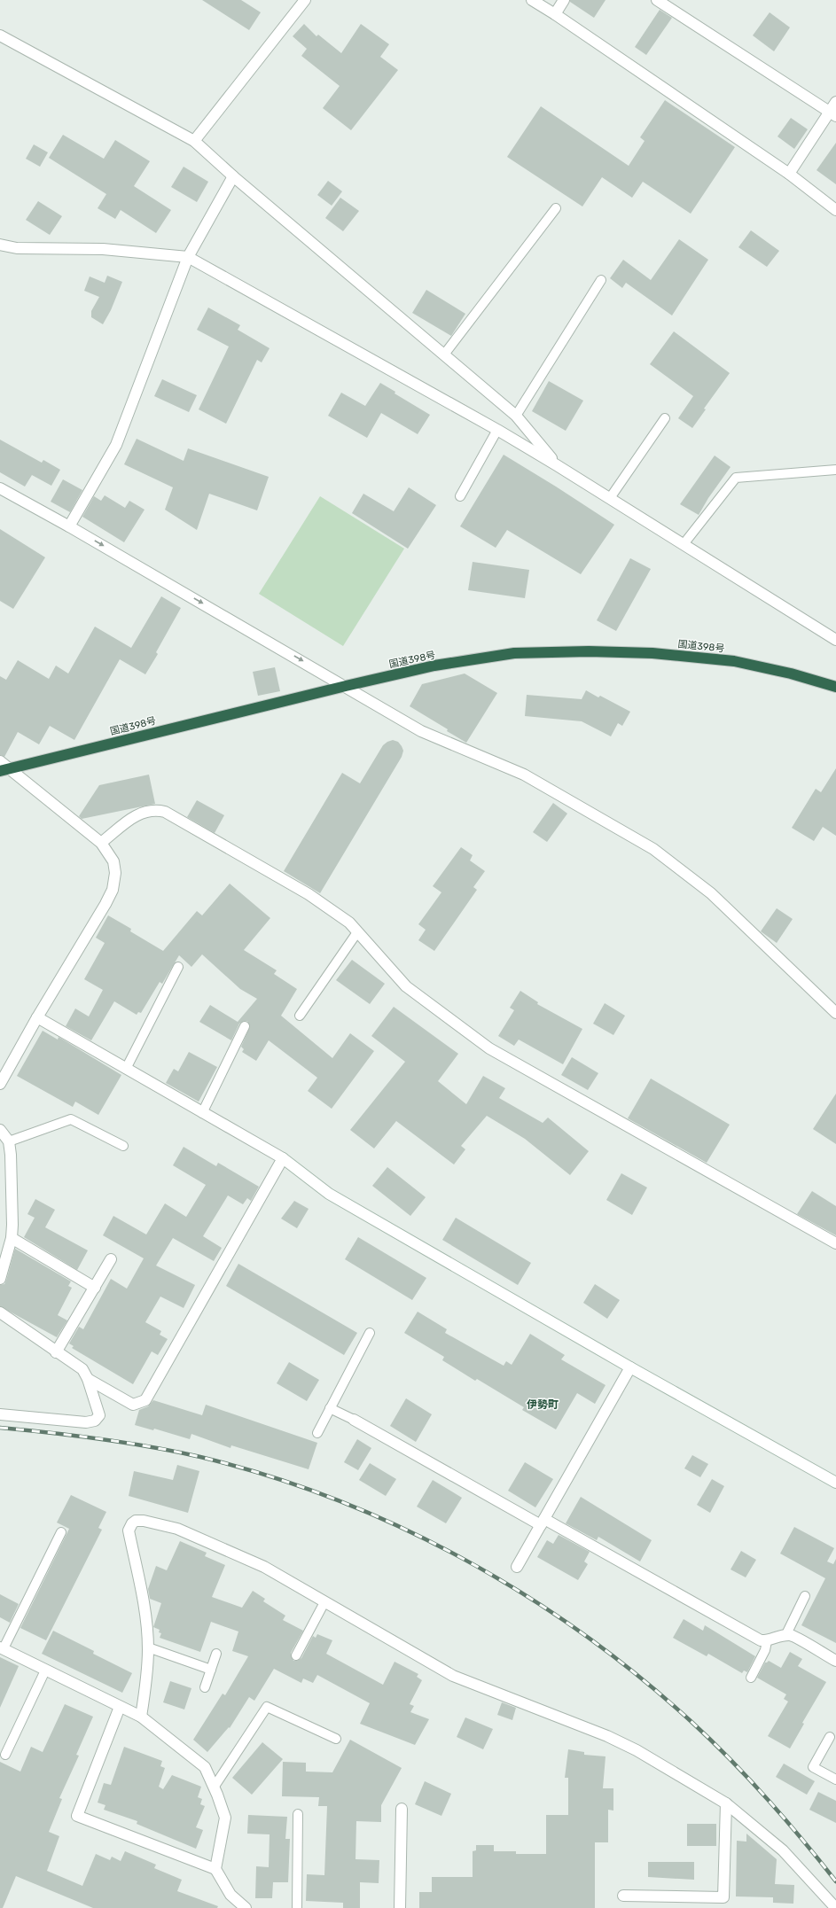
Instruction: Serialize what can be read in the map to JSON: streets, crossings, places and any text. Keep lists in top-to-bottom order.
{
  "streets": {
    "highway": ["国道398号"]
  },
  "districts": ["伊勢町"]
}
